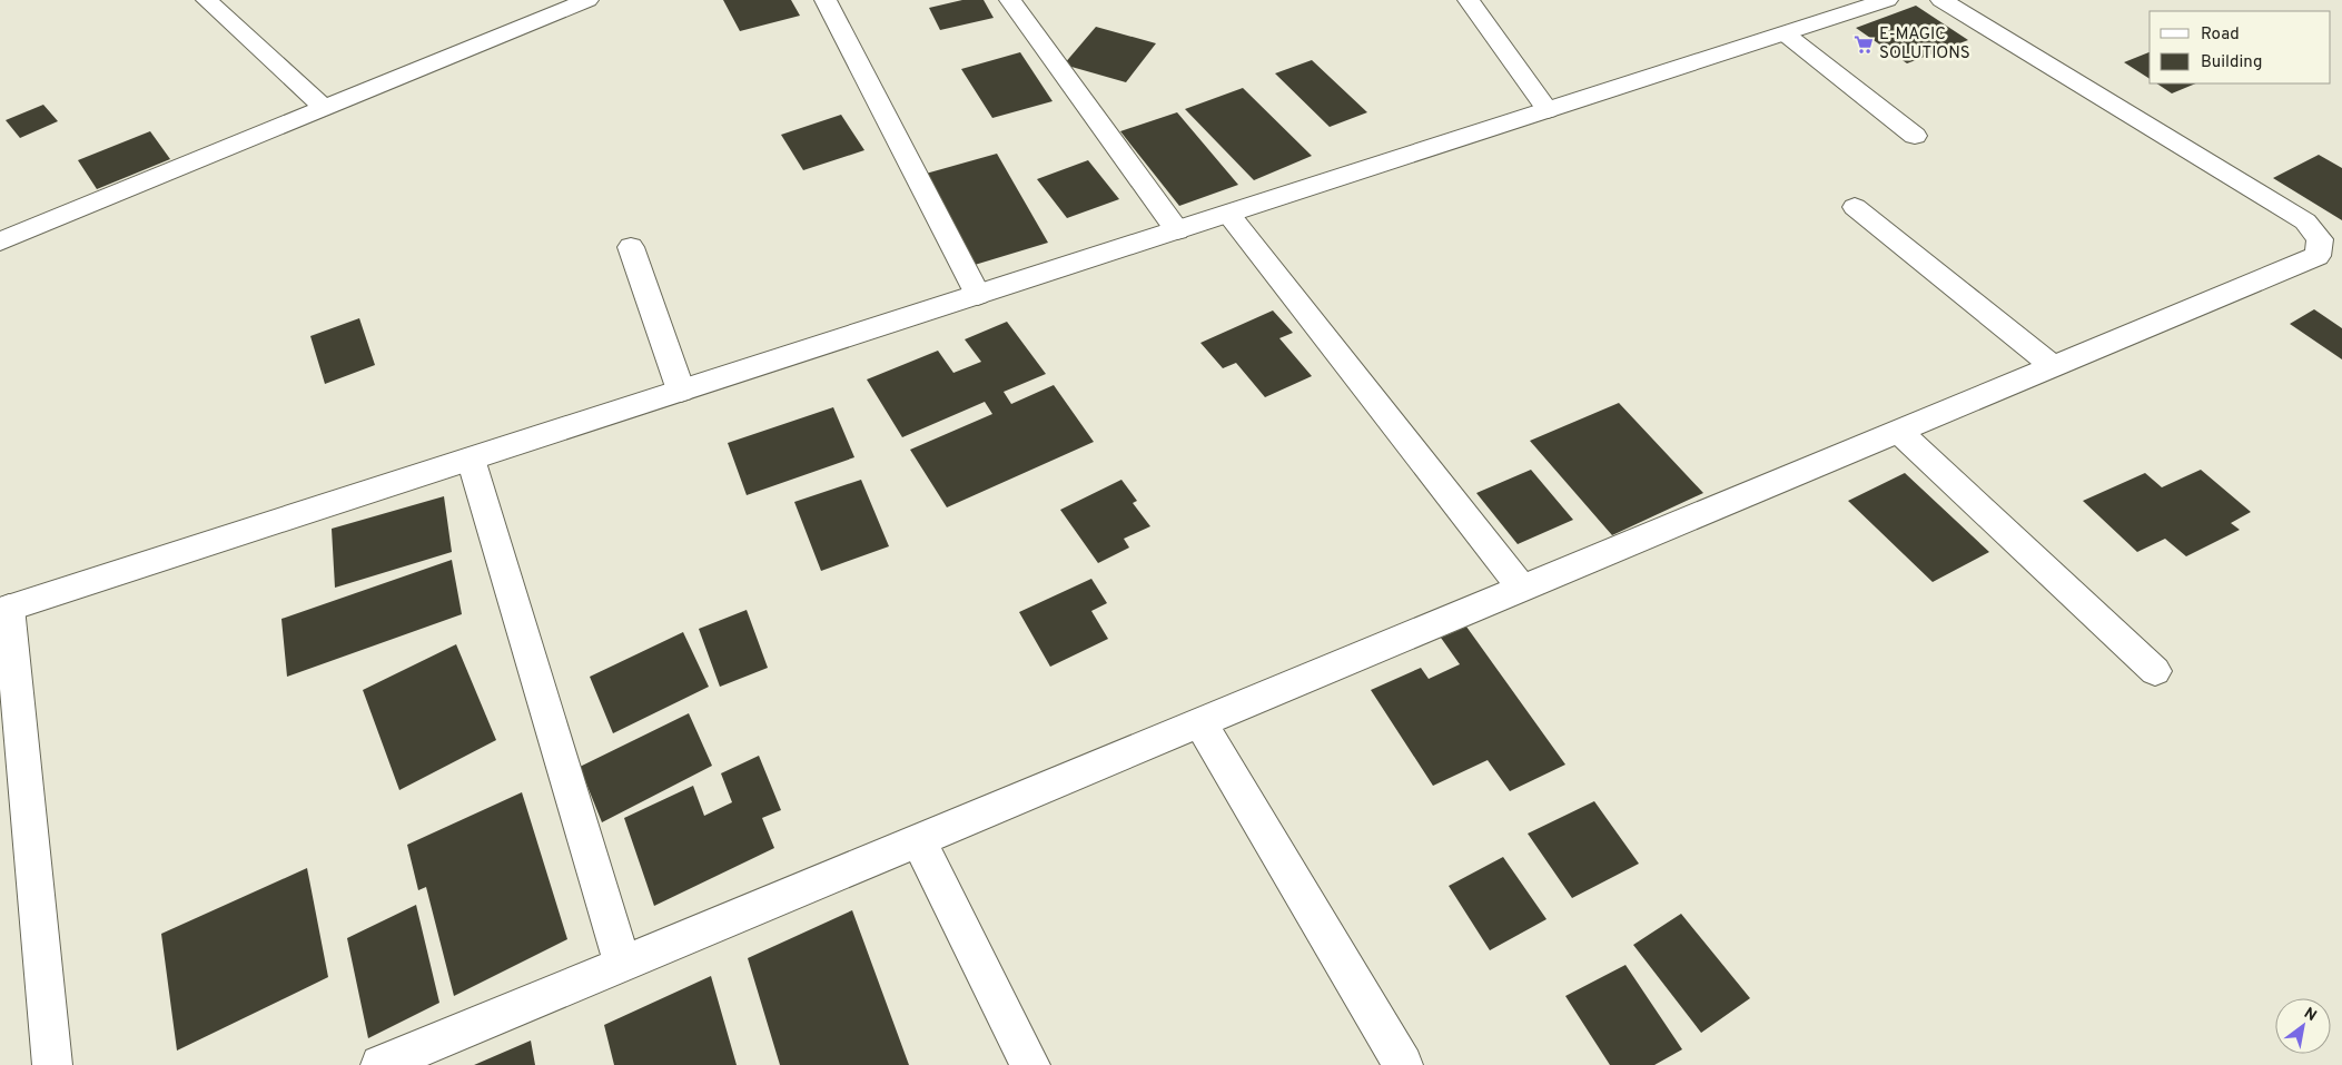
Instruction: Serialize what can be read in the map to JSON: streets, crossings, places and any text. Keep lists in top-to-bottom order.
{
  "places": {
    "supermarket": ["E-MAGIC SOLUTIONS"]
  },
  "legend": ["Road", "Building"],
  "north": "top right"
}
